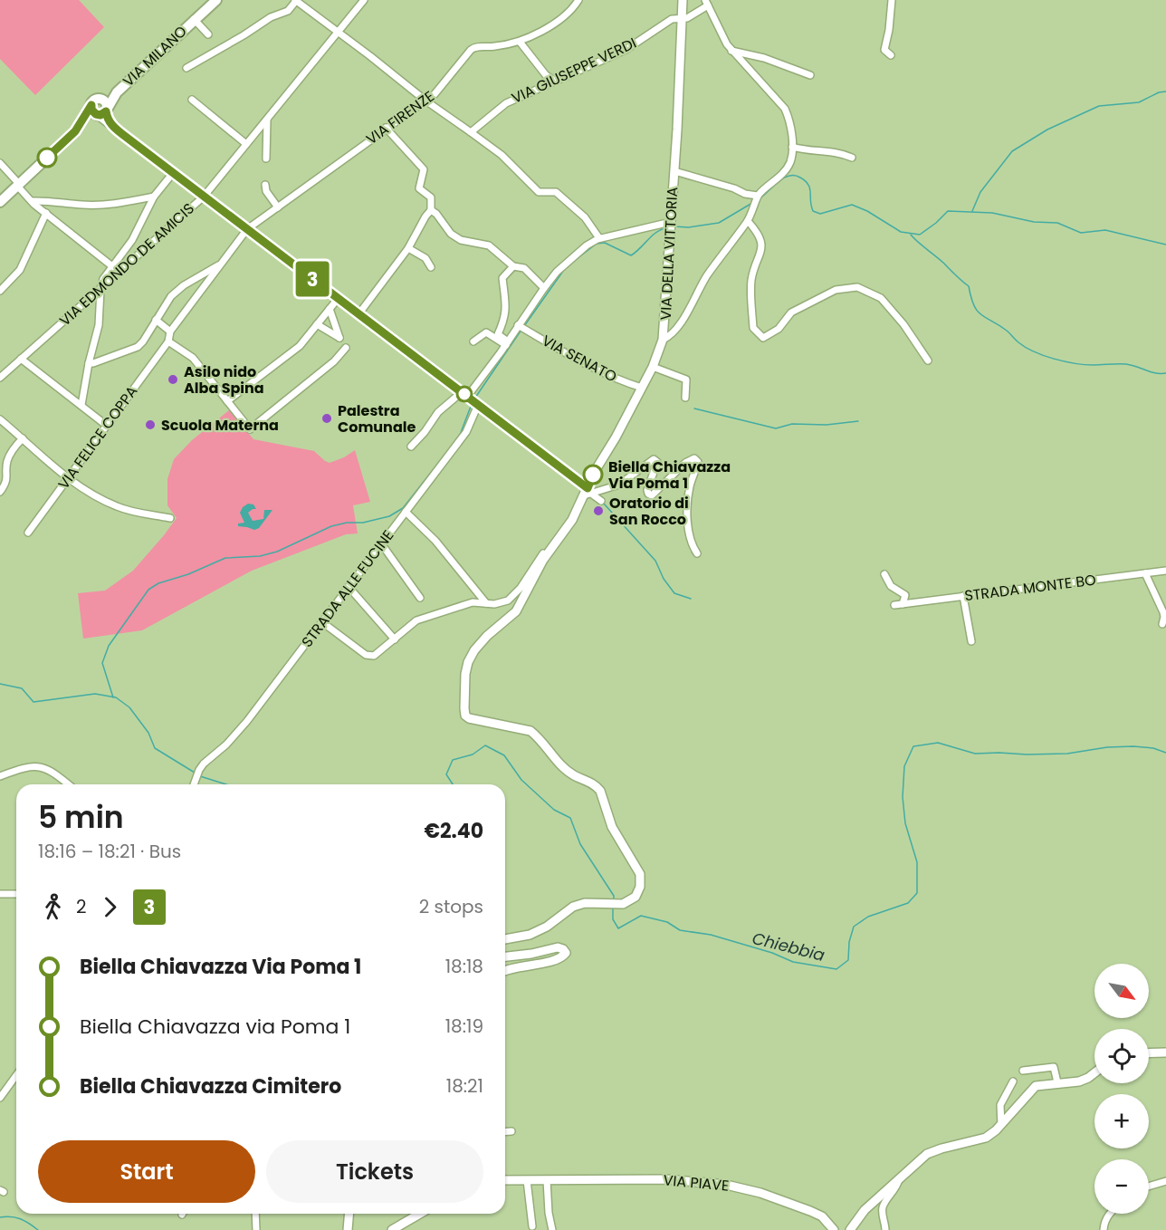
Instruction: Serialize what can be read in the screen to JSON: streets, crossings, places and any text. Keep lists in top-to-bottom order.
{
  "streets": {
    "main road": ["VIA MILANO"],
    "street": [
      "VIA GIUSEPPE VERDI",
      "VIA FIRENZE",
      "VIA DELLA VITTORIA",
      "VIA EDMONDO DE AMICIS",
      "VIA SENATO",
      "VIA FELICE COPPA",
      "STRADA MONTE BO",
      "STRADA ALLE FUCINE",
      "VIA PIAVE"
    ]
  },
  "crossings": [
    ["VIA GIUSEPPE VERDI", "VIA DELLA VITTORIA"],
    ["VIA FIRENZE", "VIA FELICE COPPA"],
    ["VIA DELLA VITTORIA", "VIA SENATO"]
  ],
  "water": ["Chiebbia"],
  "places": [
    "Asilo nido Alba Spina",
    "Palestra Comunale",
    "Scuola Materna",
    "Biella Chiavazza Via Poma 1",
    "Oratorio di San Rocco"
  ],
  "lines": ["bus line 3"],
  "north": "bottom right",
  "page": {
    "on_map": "3",
    "heading": ["5 min", "18:16 – 18:21 · Bus", "€2.40"],
    "legs": ["2", "3", "2 stops"],
    "list": [
      {
        "name": "Biella Chiavazza Via Poma 1",
        "value": "18:18"
      },
      {
        "name": "Biella Chiavazza via Poma 1",
        "value": "18:19"
      },
      {
        "name": "Biella Chiavazza Cimitero",
        "value": "18:21"
      }
    ],
    "map_buttons": ["+", "−"],
    "buttons": ["Start", "Tickets"]
  }
}
